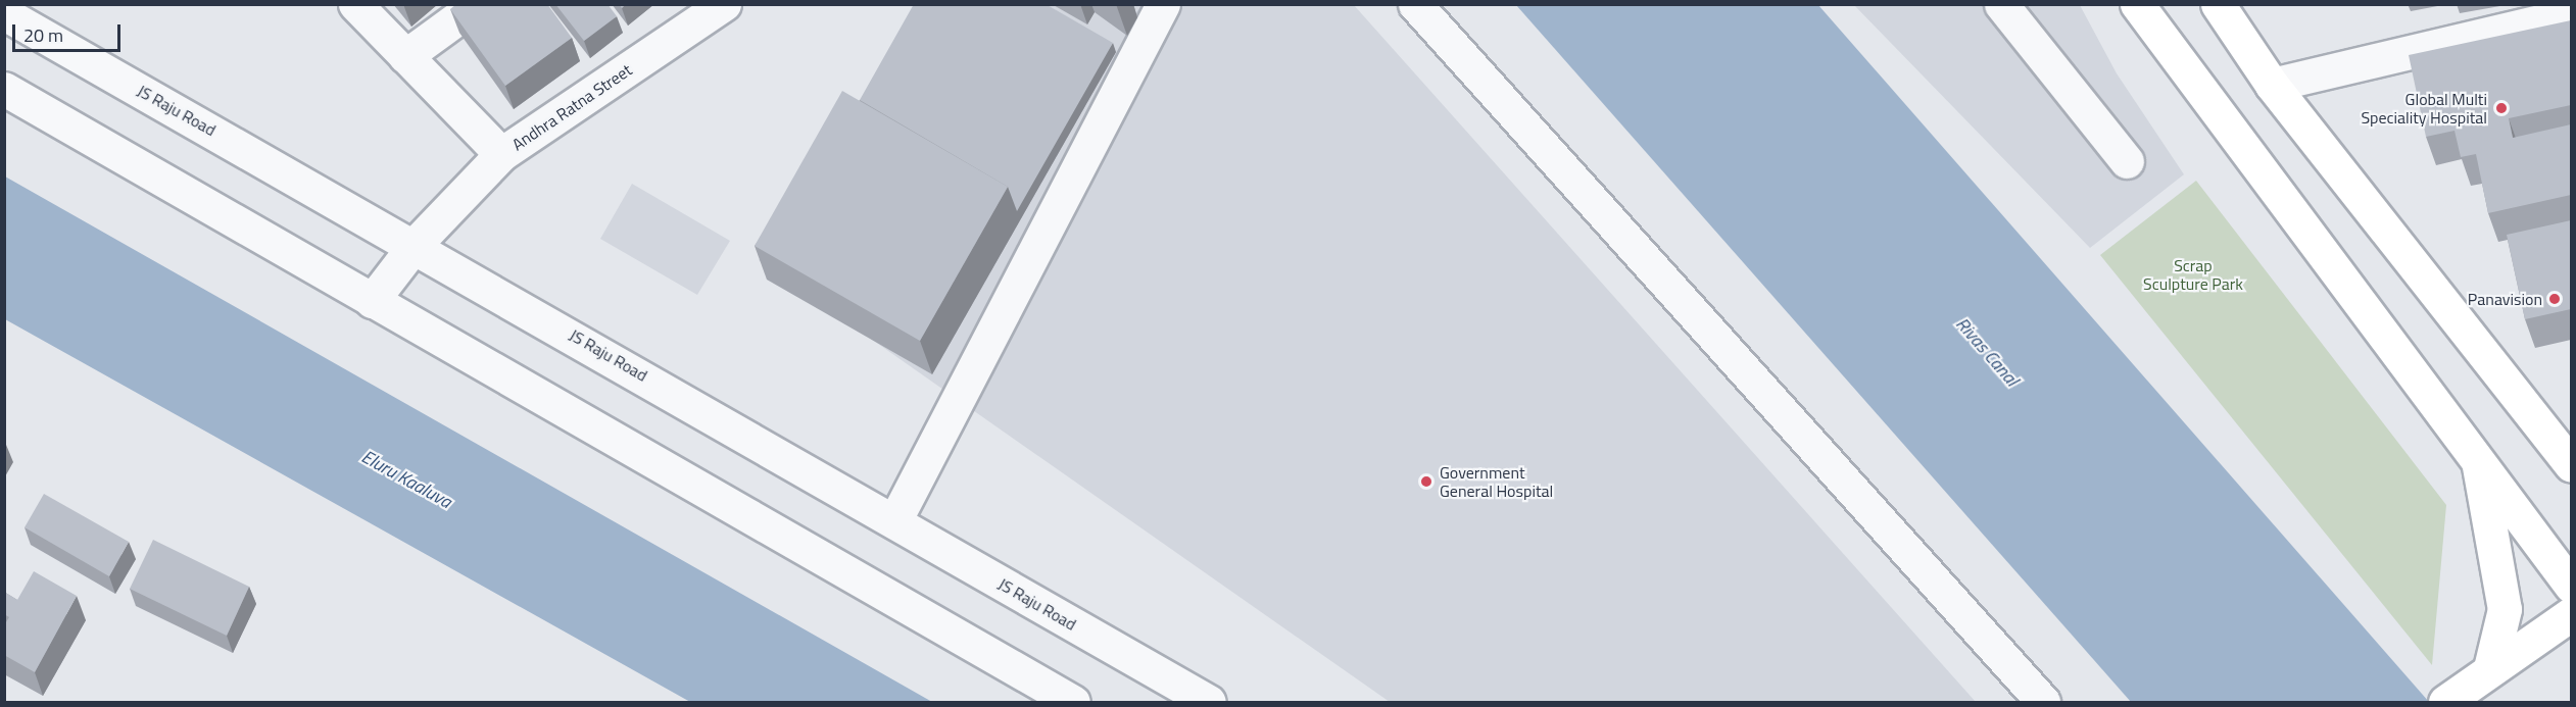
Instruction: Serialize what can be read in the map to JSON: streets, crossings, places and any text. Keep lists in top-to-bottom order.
{
  "streets": {
    "street": ["Andhra Ratna Street", "JS Raju Road"]
  },
  "water": ["Rivas Canal", "Eluru Kaaluva"],
  "parks": ["Scrap Sculpture Park"],
  "places": ["Global Multi Speciality Hospital", "Panavision", "Government General Hospital"],
  "scale_bar": "20 m"
}
